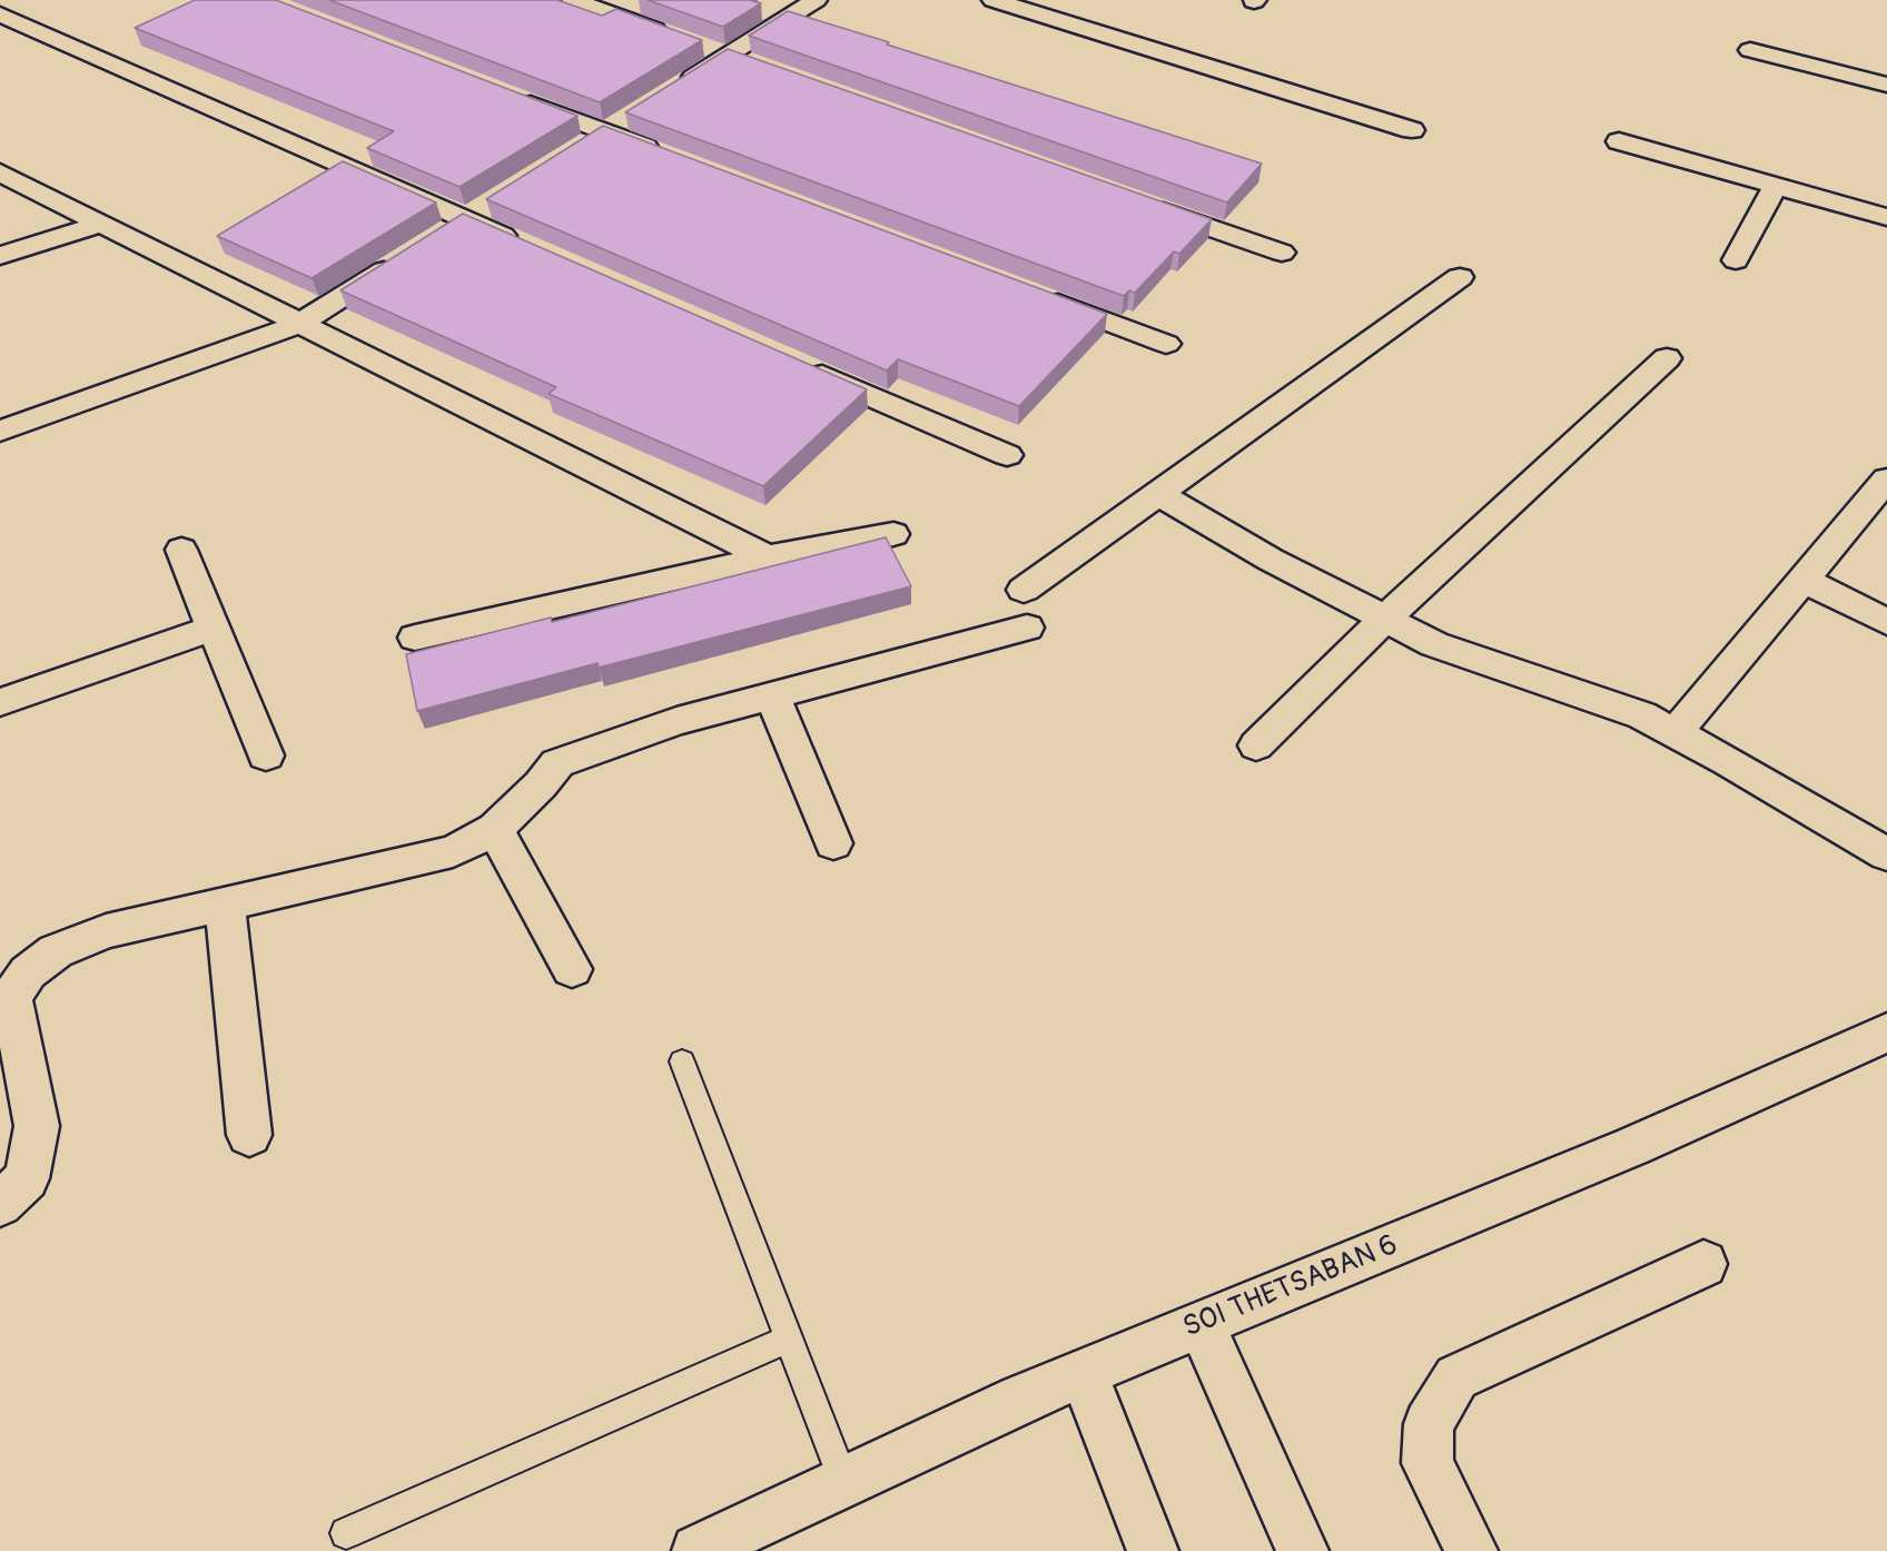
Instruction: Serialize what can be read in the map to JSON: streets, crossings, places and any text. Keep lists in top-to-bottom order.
{
  "streets": {
    "street": ["SOI THETSABAN 6"]
  }
}
